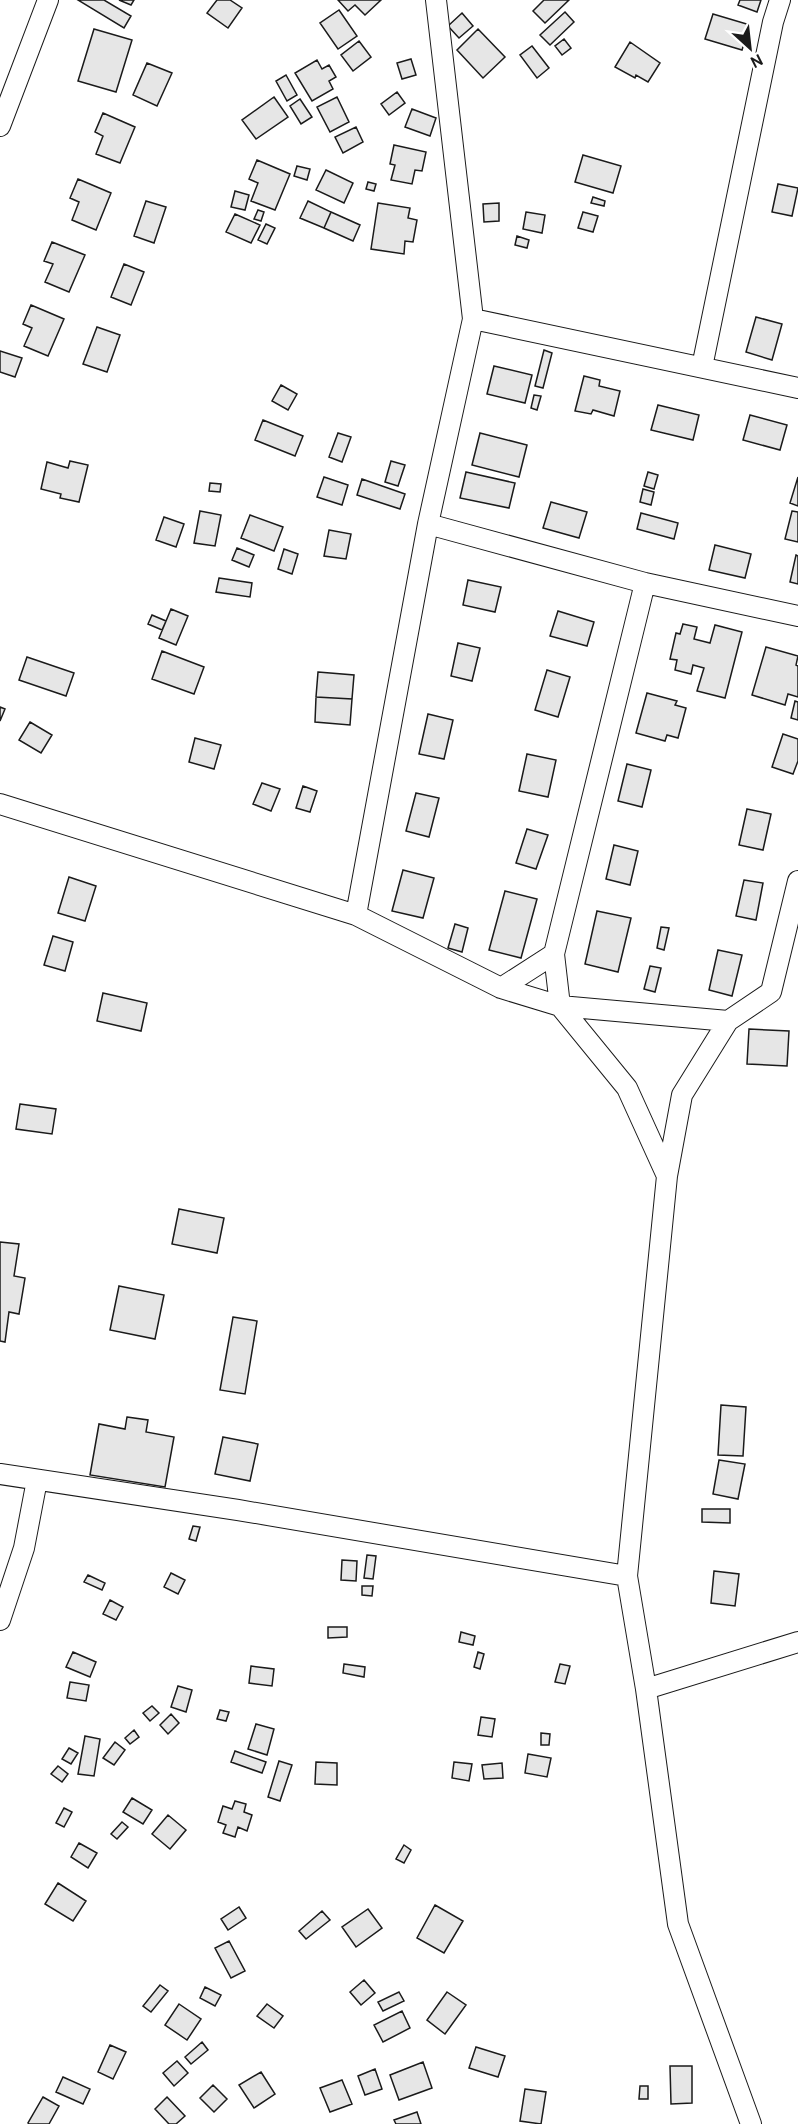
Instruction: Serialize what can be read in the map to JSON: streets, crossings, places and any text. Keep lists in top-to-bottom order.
{
  "north": "bottom right"
}
